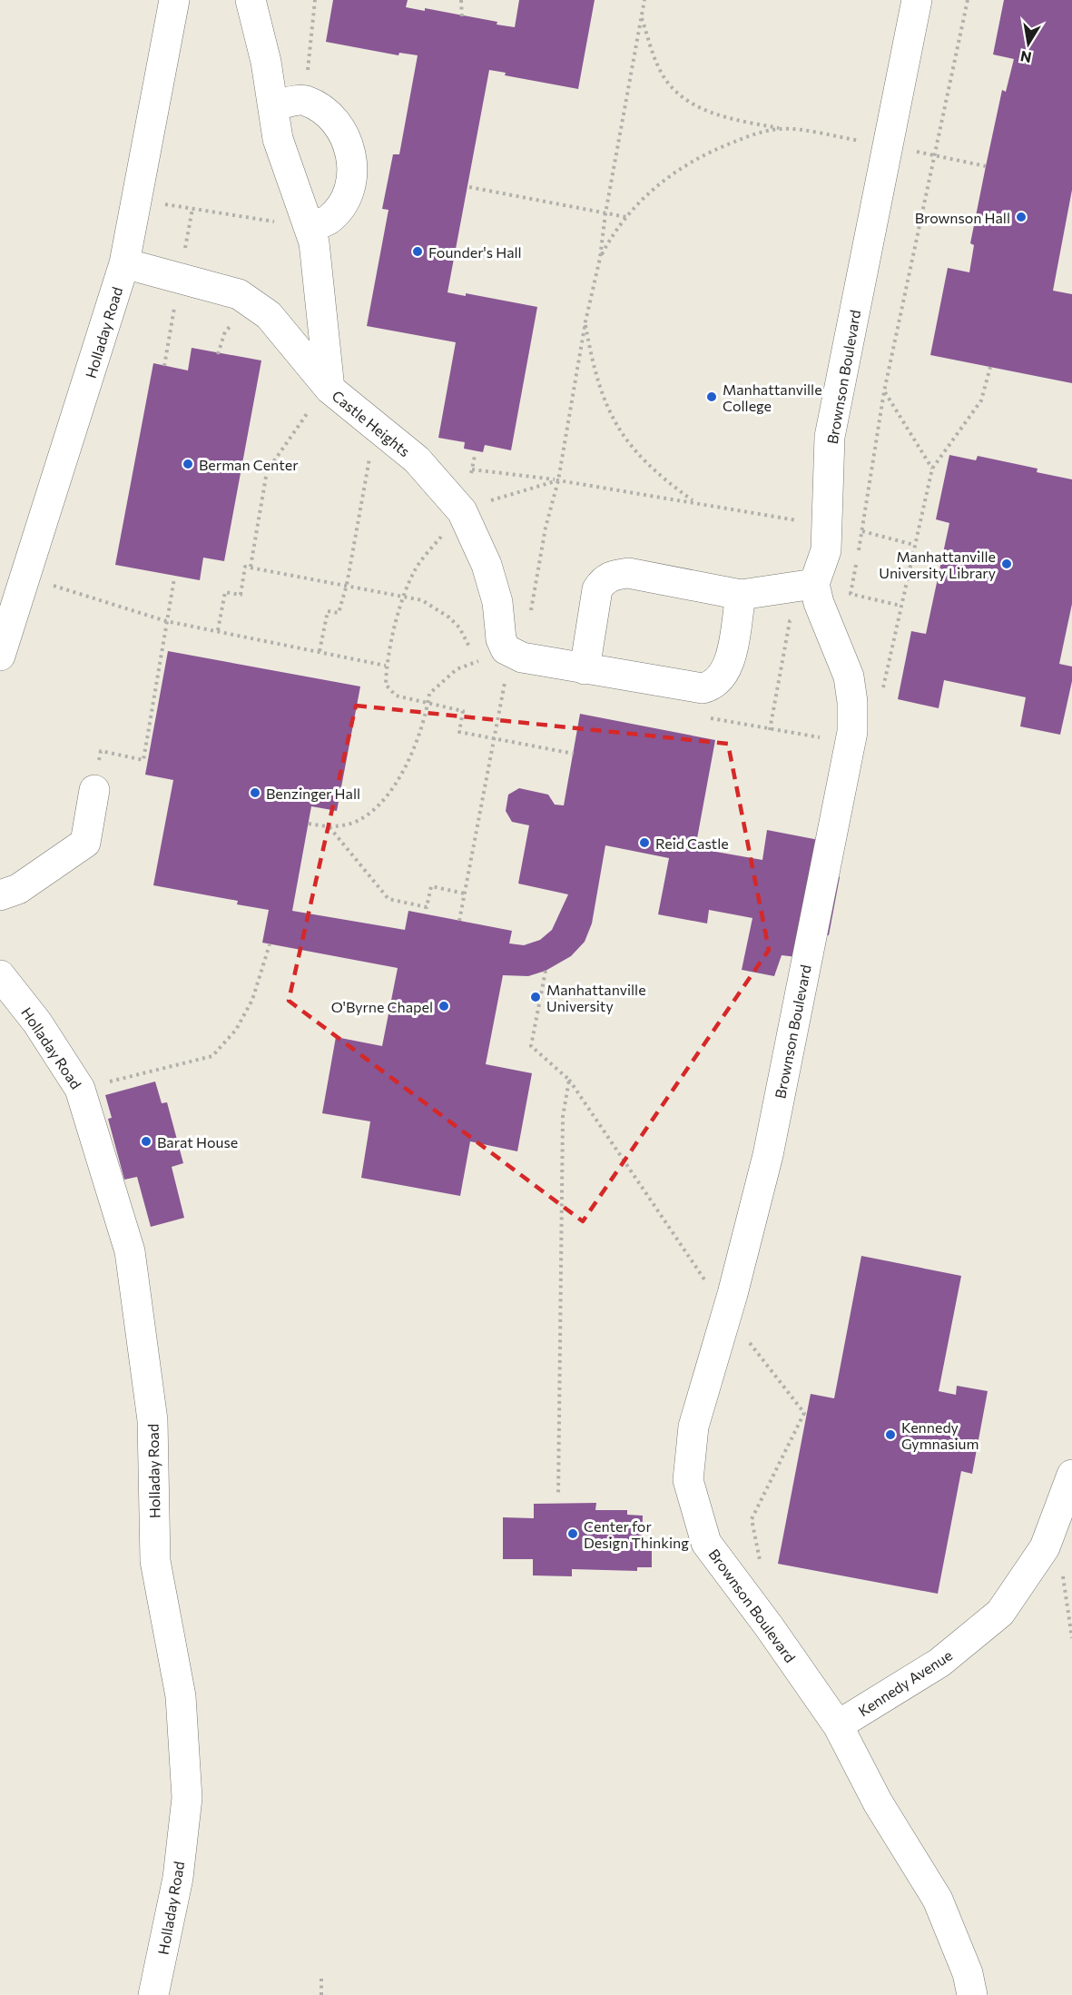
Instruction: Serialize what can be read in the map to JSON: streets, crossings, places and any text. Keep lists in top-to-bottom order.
{
  "streets": {
    "street": [
      "Holladay Road",
      "Brownson Boulevard",
      "Castle Heights",
      "Kennedy Avenue"
    ]
  },
  "crossings": [
    ["Brownson Boulevard", "Kennedy Avenue"]
  ],
  "places": [
    "Brownson Hall",
    "Founder's Hall",
    "Manhattanville College",
    "Berman Center",
    "Manhattanville University Library",
    "Benzinger Hall",
    "Reid Castle",
    "Manhattanville University",
    "O'Byrne Chapel",
    "Barat House",
    "Kennedy Gymnasium",
    "Center for Design Thinking"
  ],
  "north": "bottom"
}
